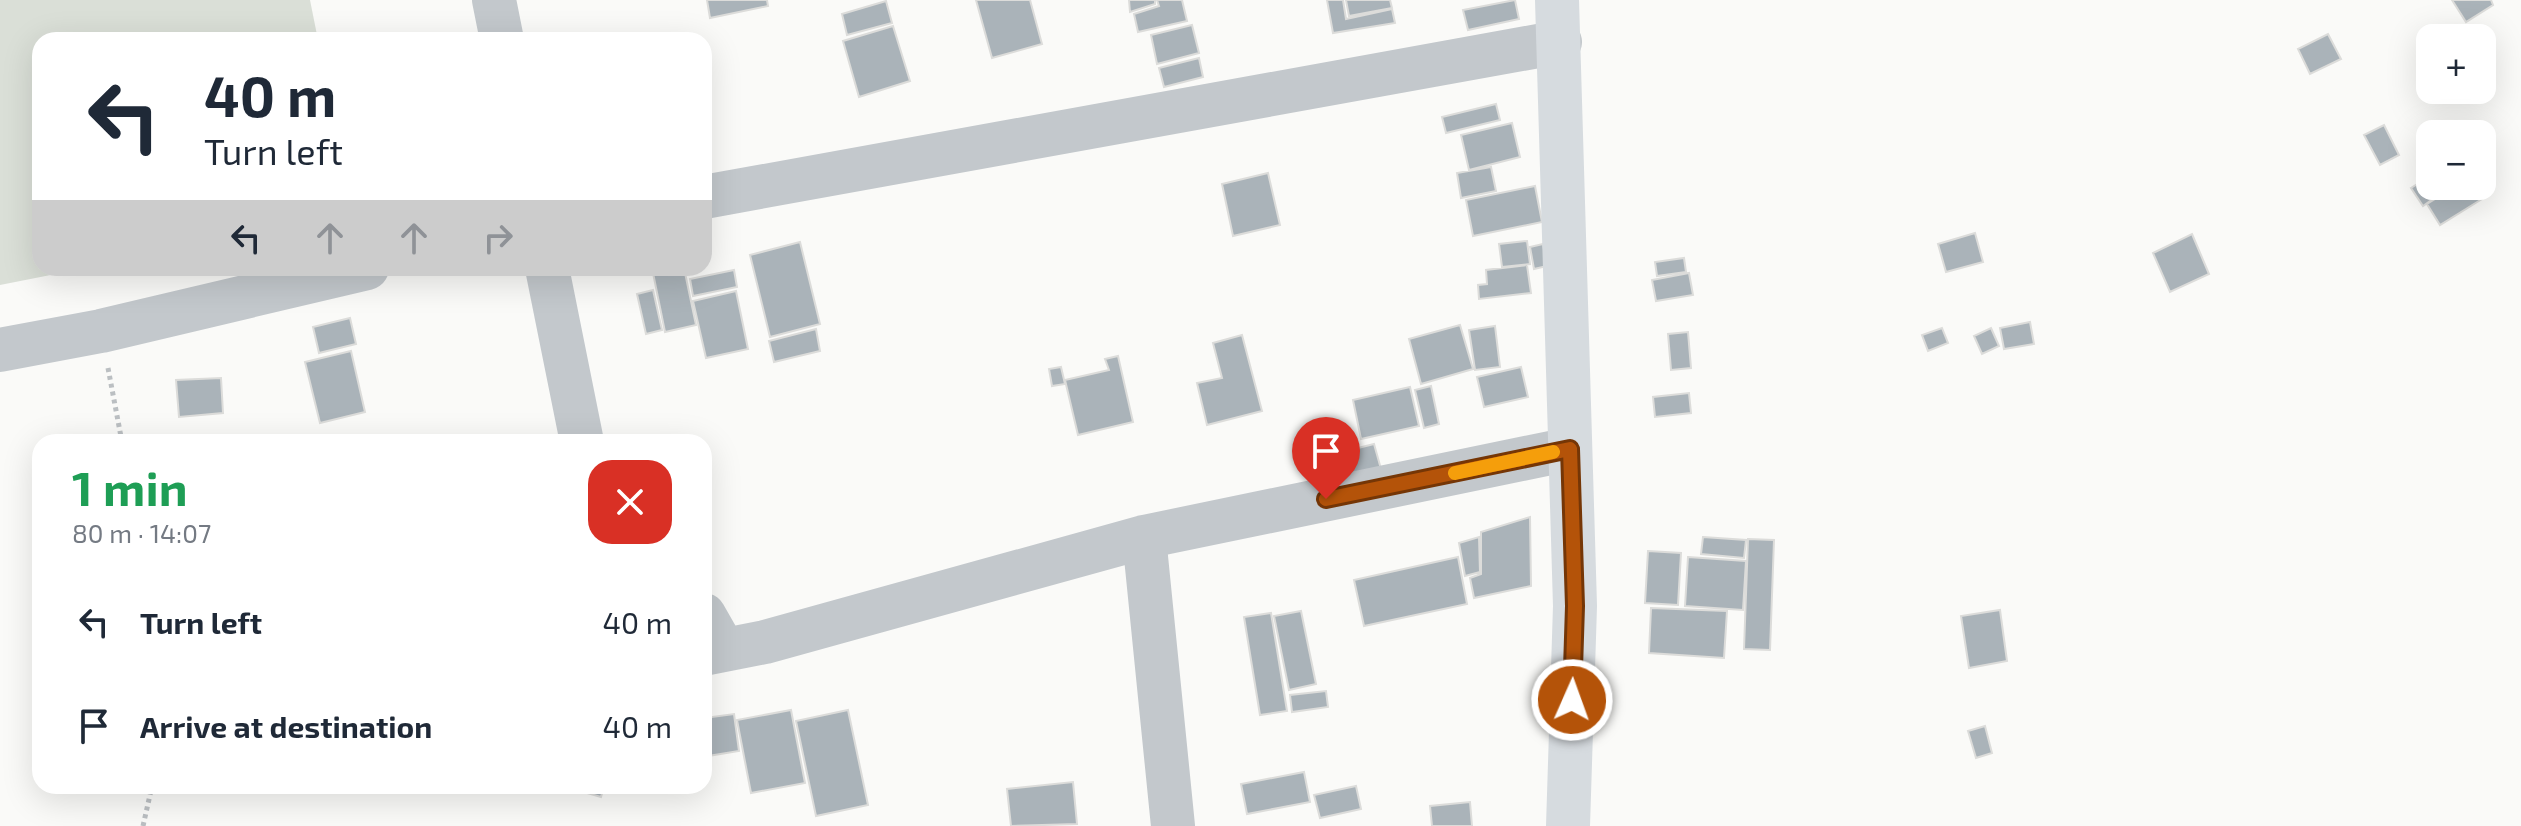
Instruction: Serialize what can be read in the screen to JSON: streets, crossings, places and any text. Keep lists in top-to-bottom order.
{
  "page": {
    "map_buttons": ["+", "−"],
    "turn": ["40 m", "Turn left"],
    "heading": ["1 min", "80 m · 14:07"],
    "list": [
      {
        "name": "Turn left",
        "value": "40 m"
      },
      {
        "name": "Arrive at destination",
        "value": "40 m"
      }
    ]
  }
}
